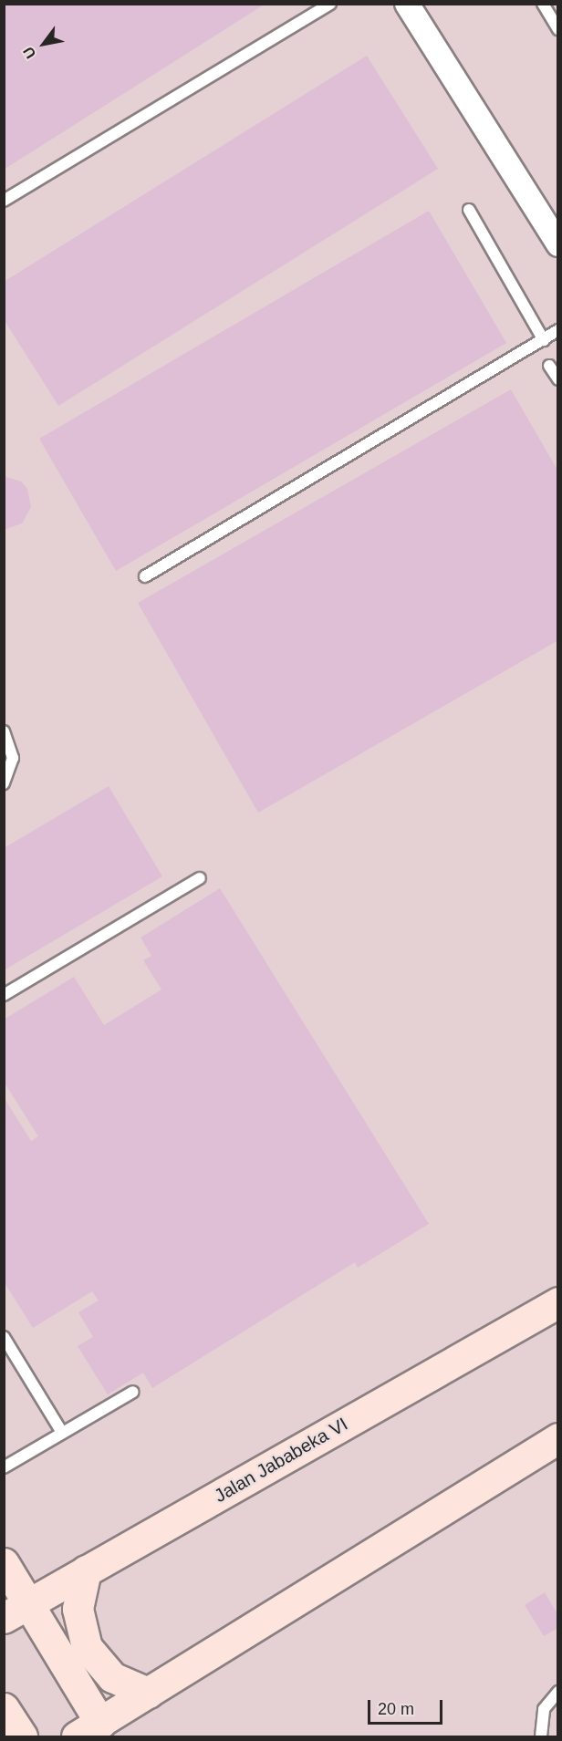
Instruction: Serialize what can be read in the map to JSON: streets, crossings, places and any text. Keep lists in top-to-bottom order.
{
  "streets": {
    "main road": ["Jalan Jababeka VI"]
  },
  "scale_bar": "20 m",
  "north": "bottom left"
}
